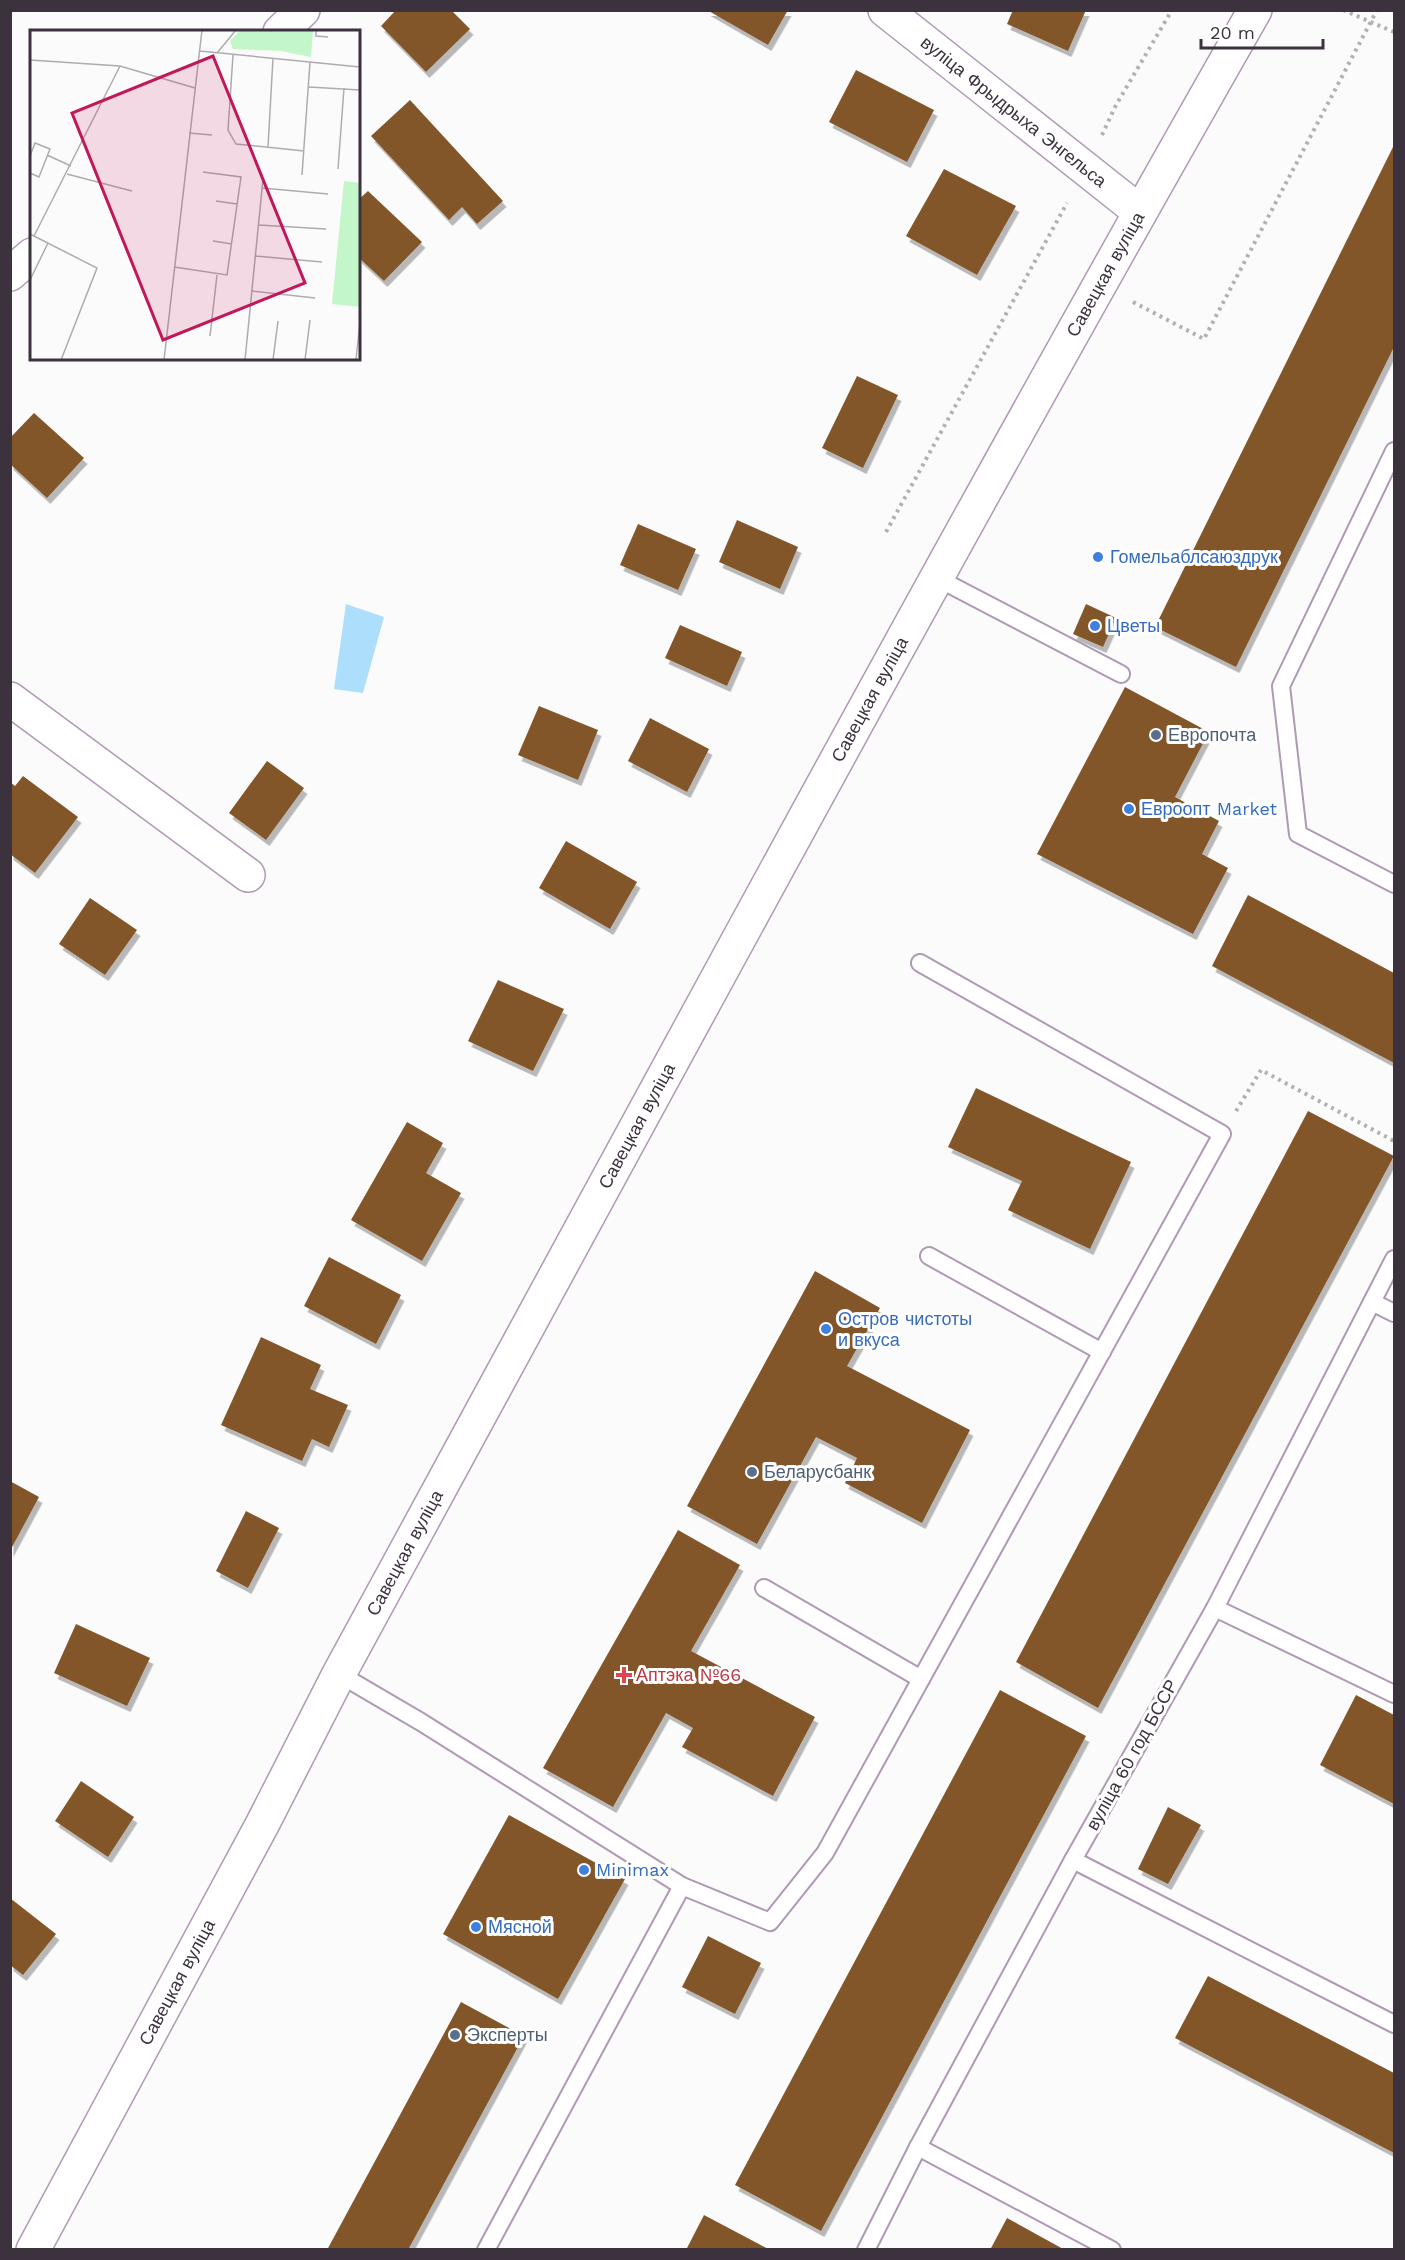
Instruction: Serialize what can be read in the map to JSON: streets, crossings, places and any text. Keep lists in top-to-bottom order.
{
  "streets": {
    "main road": ["вуліца Фрыдрыха Энгельса", "Савецкая вуліца"],
    "lane": ["вуліца 60 год БССР"]
  },
  "crossings": [
    ["вуліца Фрыдрыха Энгельса", "Савецкая вуліца"]
  ],
  "places": {
    "other": [
      "Гомельаблсаюздрук",
      "Цветы",
      "Европочта",
      "Евроопт Market",
      "Остров чистоты и вкуса",
      "Беларусбанк",
      "Minimax",
      "Мясной",
      "Эксперты"
    ],
    "health": ["Аптэка №66"]
  },
  "scale_bar": "20 m"
}
